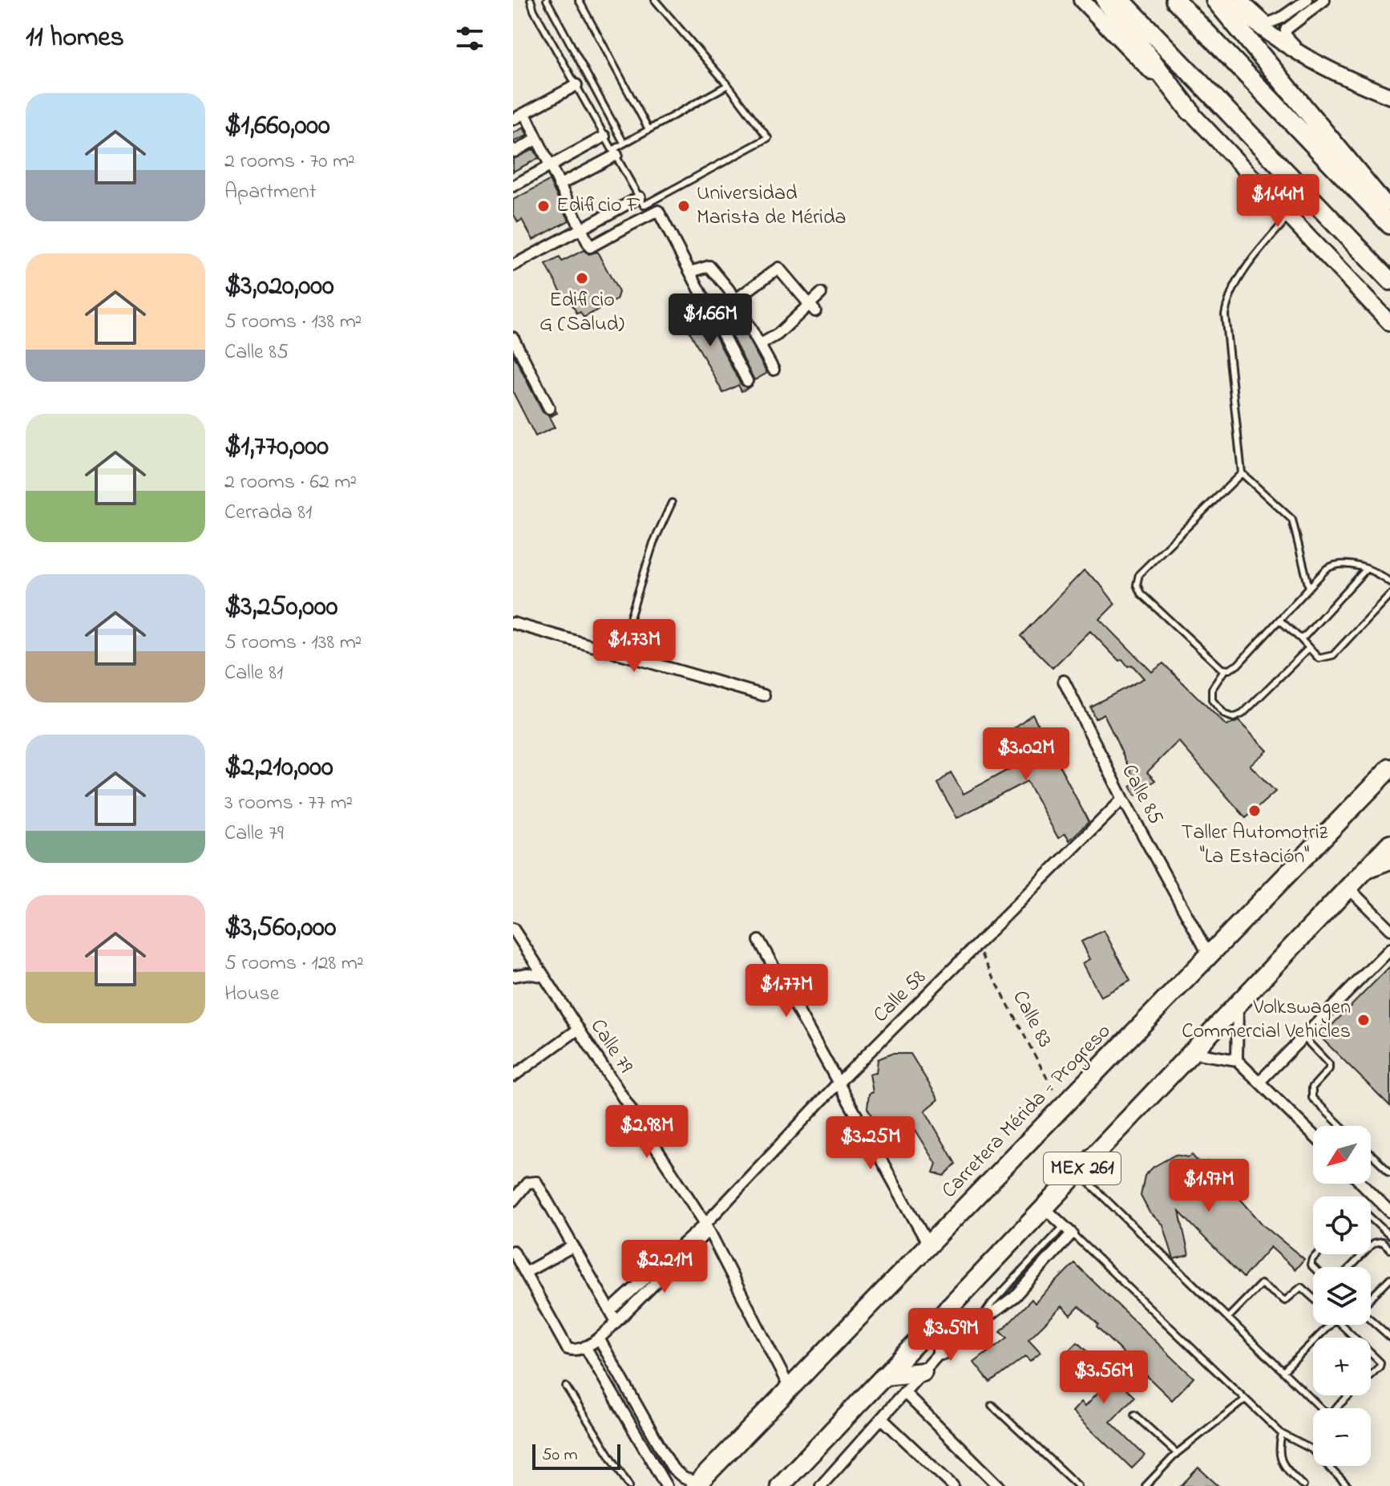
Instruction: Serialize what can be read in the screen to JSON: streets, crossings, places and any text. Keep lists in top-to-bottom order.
{
  "streets": {
    "highway": ["Carretera Mérida - Progreso", "MEX 261"],
    "street": ["Calle 85", "Calle 58", "Calle 79"],
    "path": ["Calle 83"]
  },
  "crossings": [
    ["Calle 85", "Calle 58"],
    ["Calle 85", "Carretera Mérida - Progreso"],
    ["Calle 58", "Calle 83"],
    ["Calle 58", "Calle 79"],
    ["Calle 83", "Carretera Mérida - Progreso"],
    ["Calle 79", "Carretera Mérida - Progreso"]
  ],
  "places": [
    "Edificio F",
    "Universidad Marista de Mérida",
    "Edificio G (Salud)",
    "Taller Automotriz \"La Estación\"",
    "Volkswagen Commercial Vehicles"
  ],
  "scale_bar": "50 m",
  "north": "bottom left",
  "page": {
    "heading": "11 homes",
    "list": [
      {
        "name": "$1,660,000",
        "note": "2 rooms · 70 m² · Apartment"
      },
      {
        "name": "$3,020,000",
        "note": "5 rooms · 138 m² · Calle 85"
      },
      {
        "name": "$1,770,000",
        "note": "2 rooms · 62 m² · Cerrada 81"
      },
      {
        "name": "$3,250,000",
        "note": "5 rooms · 138 m² · Calle 81"
      },
      {
        "name": "$2,210,000",
        "note": "3 rooms · 77 m² · Calle 79"
      },
      {
        "name": "$3,560,000",
        "note": "5 rooms · 128 m² · House"
      }
    ],
    "price": [
      "$1.44M",
      "$1.66M",
      "$1.73M",
      "$3.02M",
      "$1.77M",
      "$2.98M",
      "$3.25M",
      "$1.97M",
      "$2.21M",
      "$3.59M",
      "$3.56M"
    ],
    "map_buttons": ["+", "−"],
    "scale": "50 m"
  }
}
